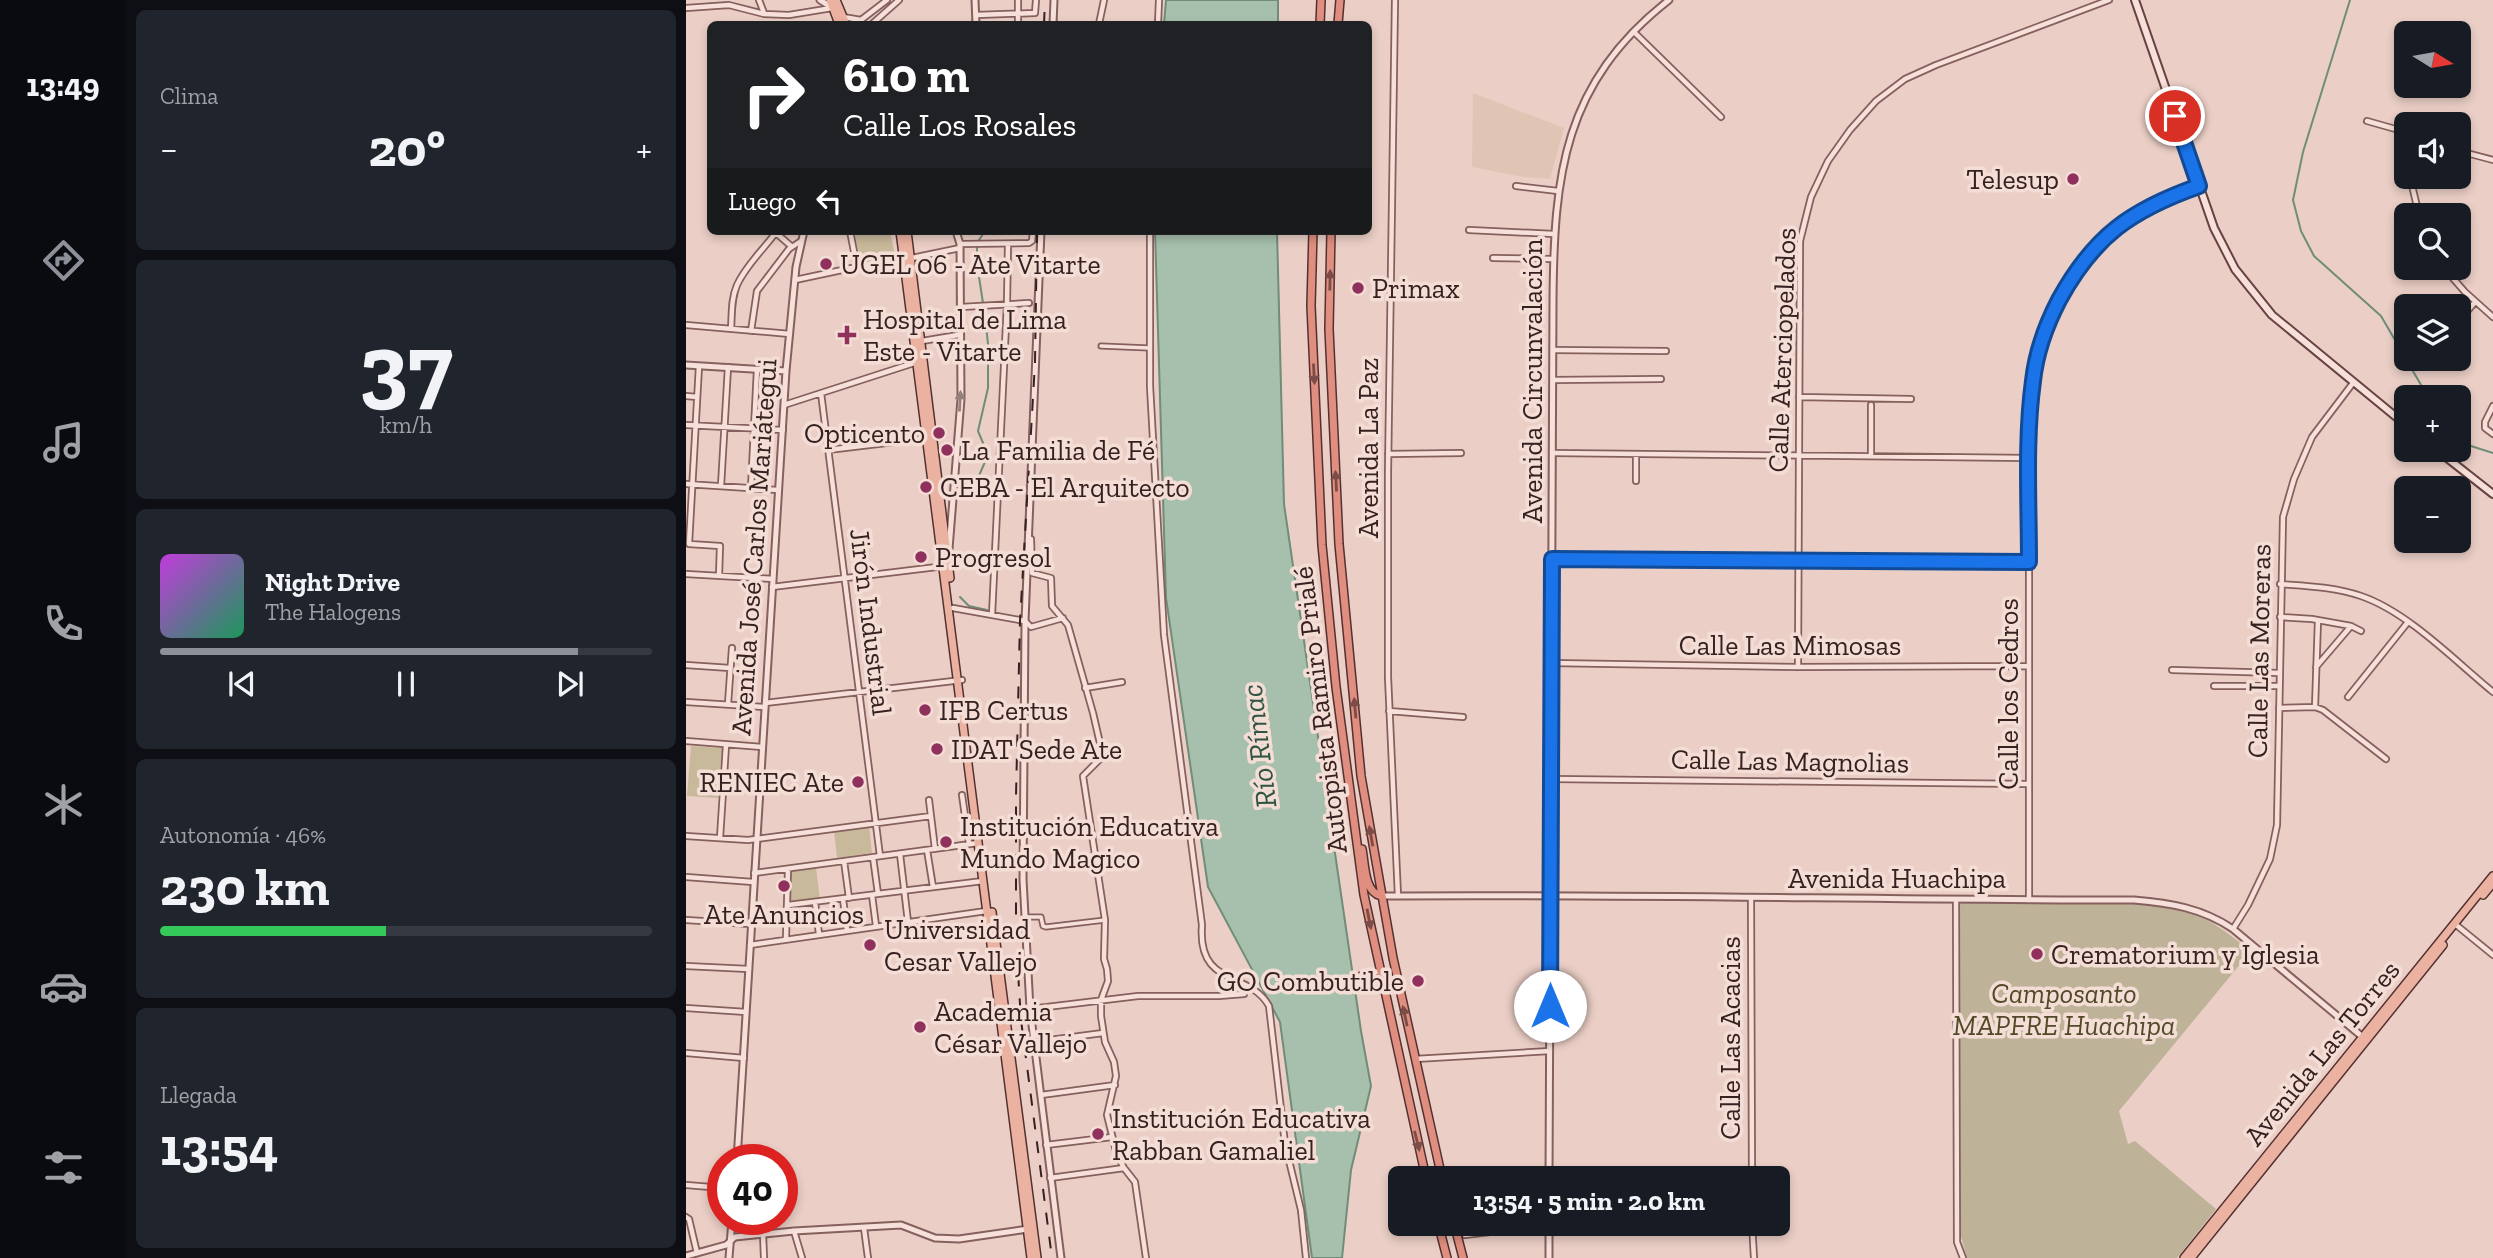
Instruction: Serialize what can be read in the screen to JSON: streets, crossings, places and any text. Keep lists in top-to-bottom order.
{
  "streets": {
    "highway": ["Autopista Ramiro Prialé"],
    "main road": ["Avenida Las Torres"],
    "street": [
      "Calle Aterciopelados",
      "Avenida Circunvalación",
      "Avenida La Paz",
      "Avenida José Carlos Mariátegui",
      "Jirón Industrial",
      "Calle Las Mimosas",
      "Calle Las Moreras",
      "Calle los Cedros",
      "Calle Las Magnolias",
      "Avenida Huachipa",
      "Calle Las Acacias"
    ]
  },
  "crossings": [
    ["Calle Aterciopelados", "Calle Las Mimosas"],
    ["Avenida Circunvalación", "Calle Las Mimosas"],
    ["Avenida Circunvalación", "Calle Las Magnolias"],
    ["Avenida Circunvalación", "Avenida Huachipa"],
    ["Avenida La Paz", "Avenida Huachipa"],
    ["Calle Las Mimosas", "Calle los Cedros"],
    ["Calle Las Moreras", "Avenida Huachipa"],
    ["Calle los Cedros", "Calle Las Magnolias"],
    ["Calle los Cedros", "Avenida Huachipa"],
    ["Autopista Ramiro Prialé", "Avenida Huachipa"],
    ["Avenida Huachipa", "Calle Las Acacias"],
    ["Avenida Huachipa", "Avenida Las Torres"]
  ],
  "water": ["Río Rímac"],
  "parks": ["Camposanto MAPFRE Huachipa"],
  "places": {
    "other": [
      "Telesup",
      "UGEL 06 - Ate Vitarte",
      "Primax",
      "Opticento",
      "La Familia de Fé",
      "CEBA - El Arquitecto",
      "Progresol",
      "IFB Certus",
      "IDAT Sede Ate",
      "RENIEC Ate",
      "Institución Educativa Mundo Magico",
      "Ate Anuncios",
      "Universidad Cesar Vallejo",
      "Crematorium y Iglesia",
      "GO Combutible",
      "Academia César Vallejo",
      "Institución Educativa Rabban Gamaliel"
    ],
    "health": ["Hospital de Lima Este - Vitarte"]
  },
  "north": "right",
  "page": {
    "tabs": "13:49",
    "tile": [
      "Clima",
      ["37", "km/h"],
      ["Autonomía · 46%", "230 km"],
      ["Llegada", "13:54"]
    ],
    "map_buttons": ["+", "−"],
    "turn": ["610 m", "Calle Los Rosales"],
    "heat": ["−", "20°", "+"],
    "then": "Luego",
    "song": ["Night Drive", "The Halogens"],
    "limit": "40",
    "trip": "13:54 · 5 min · 2.0 km"
  }
}
